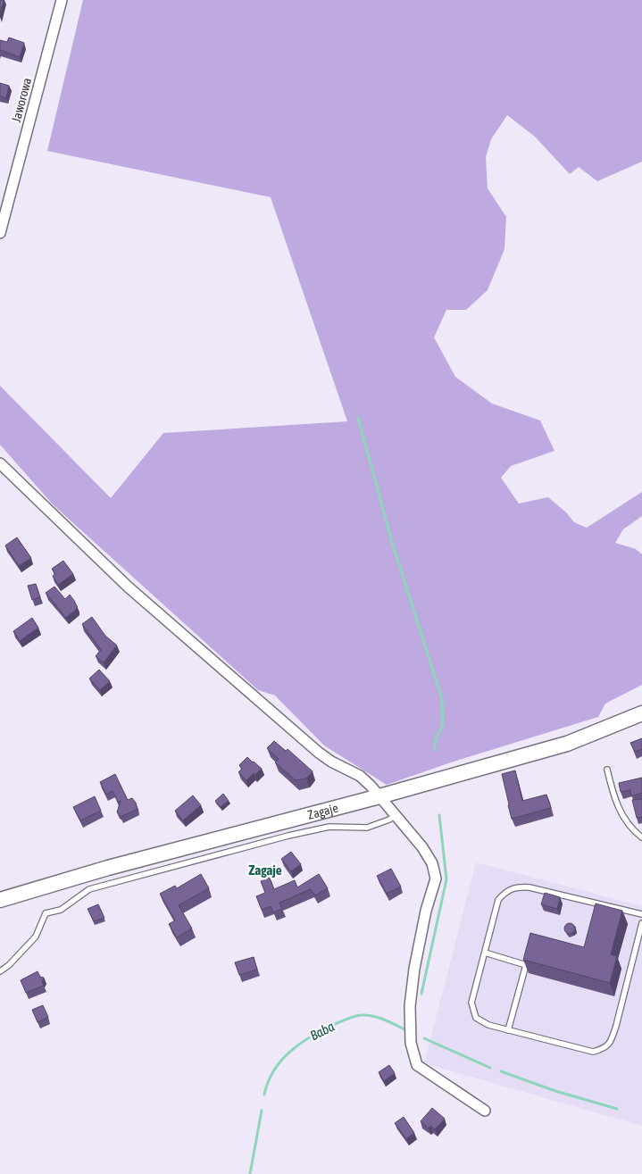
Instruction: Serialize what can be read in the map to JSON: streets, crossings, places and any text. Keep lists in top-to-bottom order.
{
  "streets": {
    "main road": ["Zagaje"],
    "street": ["Jaworowa"]
  },
  "districts": ["Zagaje"],
  "water": ["Baba"]
}
